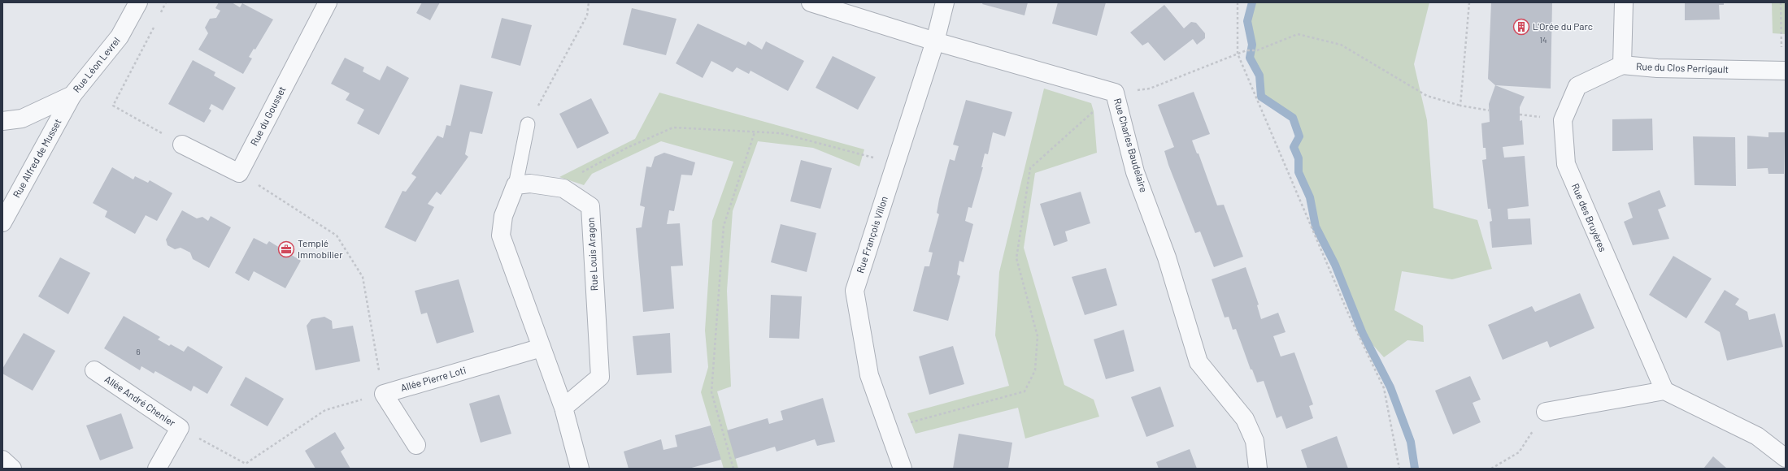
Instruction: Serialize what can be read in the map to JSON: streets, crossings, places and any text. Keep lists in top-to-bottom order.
{
  "streets": {
    "street": [
      "Rue Léon Levrel",
      "Rue du Clos Perrigault",
      "Rue du Gousset",
      "Rue Charles Baudelaire",
      "Rue Alfred de Musset",
      "Rue des Bruyères",
      "Rue François Villon",
      "Rue Louis Aragon",
      "Allée Pierre Loti",
      "Allée André Chenier"
    ]
  },
  "crossings": [
    ["Rue Léon Levrel", "Rue Alfred de Musset"],
    ["Rue du Clos Perrigault", "Rue des Bruyères"],
    ["Rue Charles Baudelaire", "Rue François Villon"]
  ],
  "places": {
    "building": ["L'Orée du Parc"],
    "office": ["Templé Immobilier"]
  },
  "house_numbers": ["14", "6"]
}
